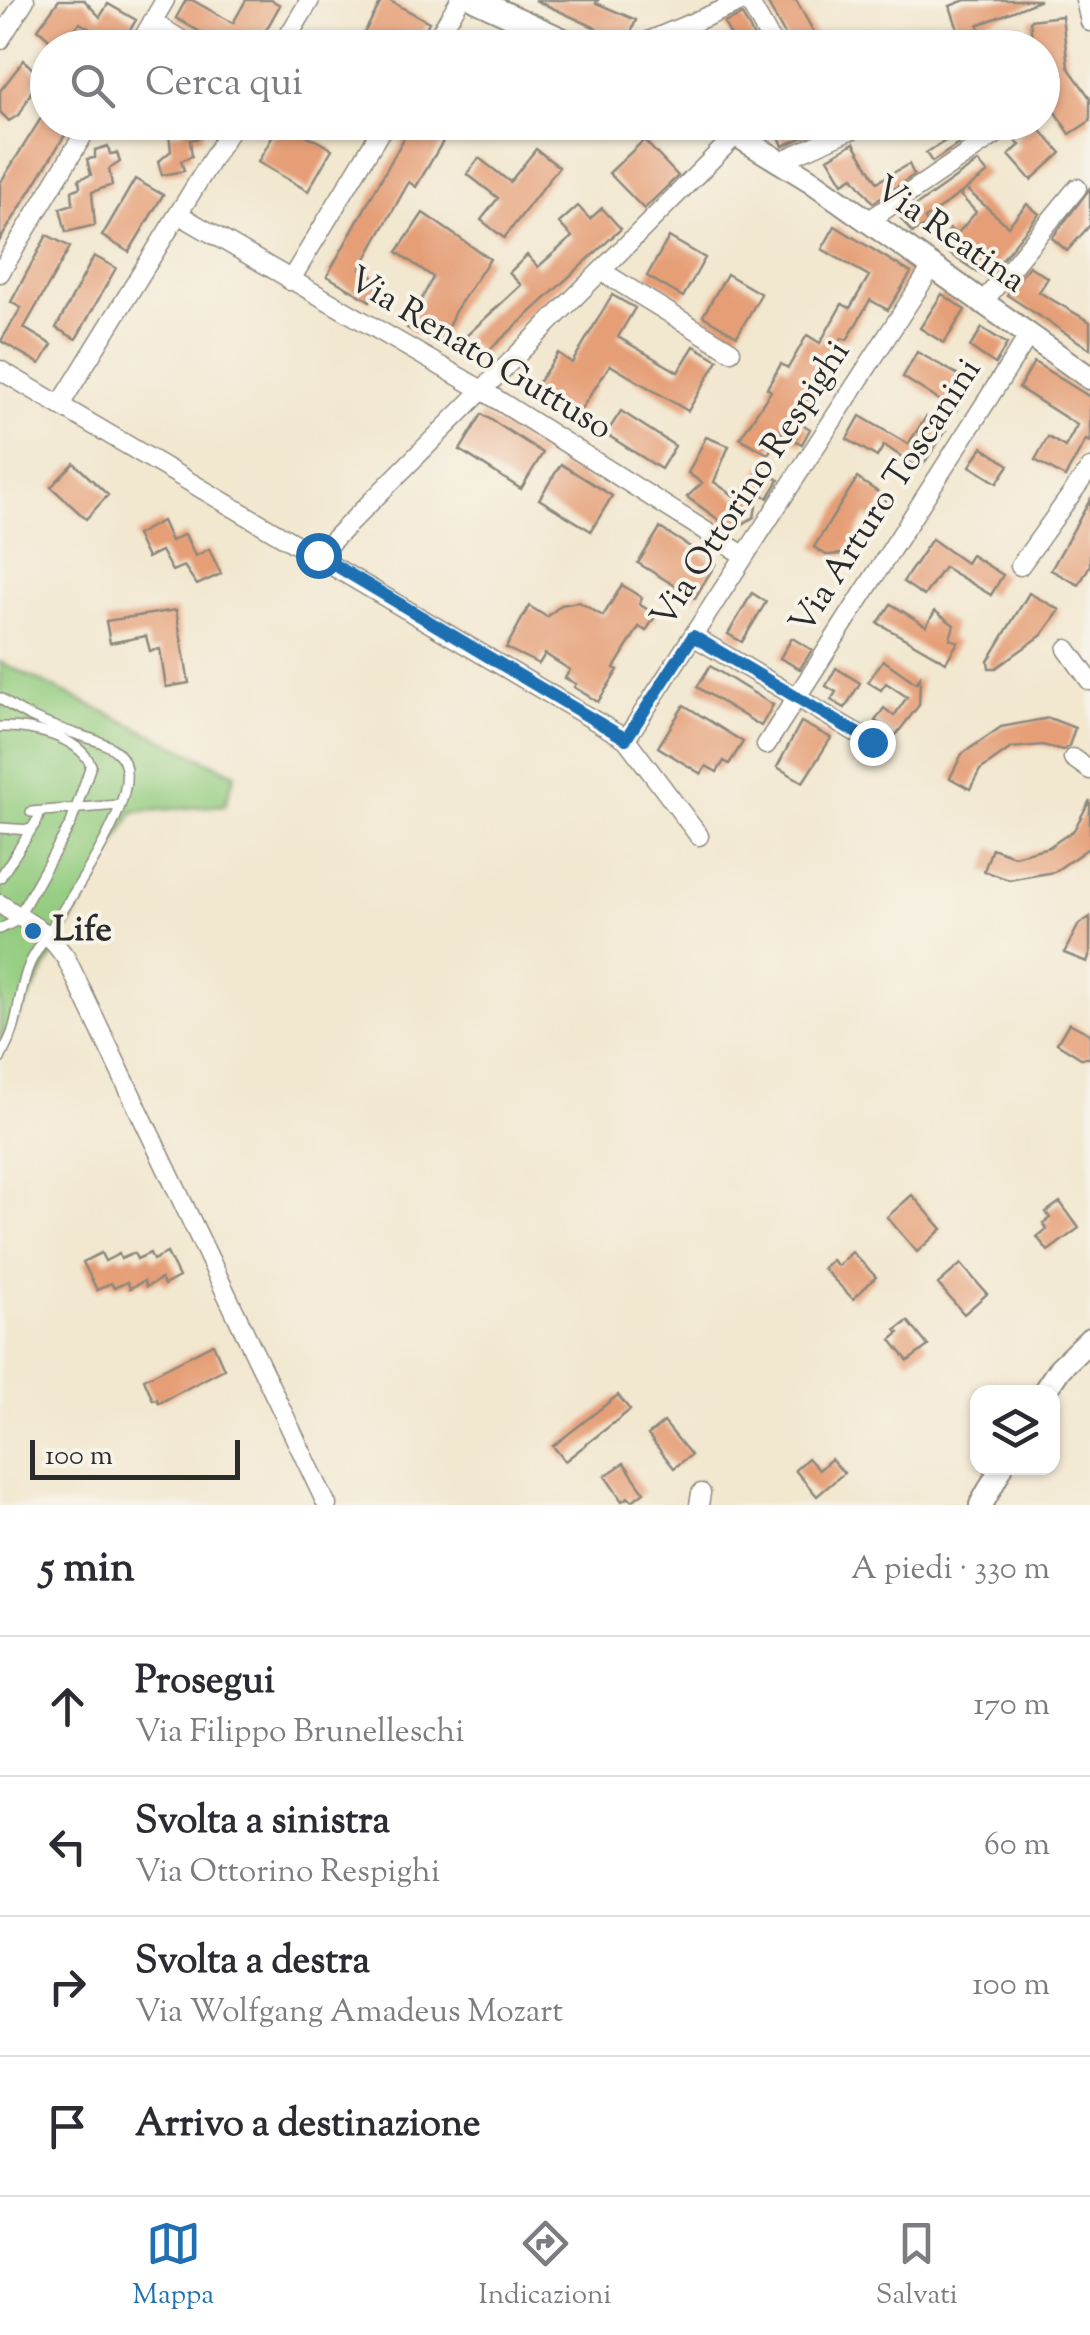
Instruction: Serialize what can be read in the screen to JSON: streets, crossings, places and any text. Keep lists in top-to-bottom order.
{
  "streets": {
    "street": [
      "Via Reatina",
      "Via Renato Guttuso",
      "Via Ottorino Respighi",
      "Via Arturo Toscanini"
    ]
  },
  "crossings": [
    ["Via Reatina", "Via Ottorino Respighi"],
    ["Via Reatina", "Via Arturo Toscanini"],
    ["Via Renato Guttuso", "Via Ottorino Respighi"]
  ],
  "places": ["Life"],
  "scale_bar": "100 m",
  "page": {
    "search": "Cerca qui",
    "scale": "100 m",
    "heading": ["5 min", "A piedi · 330 m"],
    "list": [
      ["Prosegui", "Via Filippo Brunelleschi", "170 m"],
      ["Svolta a sinistra", "Via Ottorino Respighi", "60 m"],
      ["Svolta a destra", "Via Wolfgang Amadeus Mozart", "100 m"],
      "Arrivo a destinazione"
    ],
    "nav": ["Mappa", "Indicazioni", "Salvati"]
  }
}
